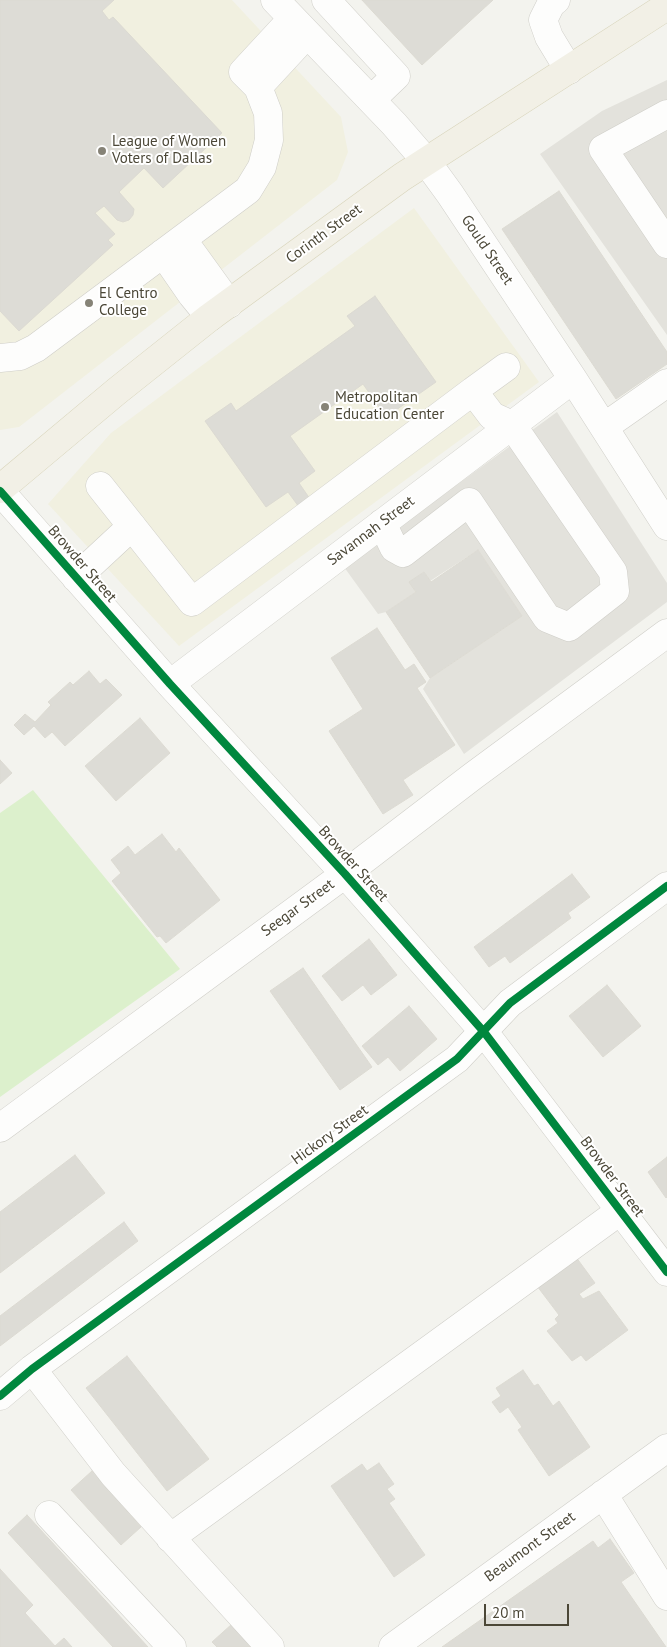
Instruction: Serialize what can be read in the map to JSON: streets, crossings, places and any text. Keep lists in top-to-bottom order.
{
  "streets": {
    "main road": ["Corinth Street"],
    "street": [
      "Gould Street",
      "Savannah Street",
      "Browder Street",
      "Seegar Street",
      "Hickory Street",
      "Beaumont Street"
    ]
  },
  "crossings": [
    ["Corinth Street", "Gould Street"],
    ["Corinth Street", "Browder Street"],
    ["Gould Street", "Savannah Street"],
    ["Savannah Street", "Browder Street"],
    ["Browder Street", "Seegar Street"],
    ["Browder Street", "Hickory Street"]
  ],
  "places": ["League of Women Voters of Dallas", "El Centro College", "Metropolitan Education Center"],
  "scale_bar": "20 m"
}
